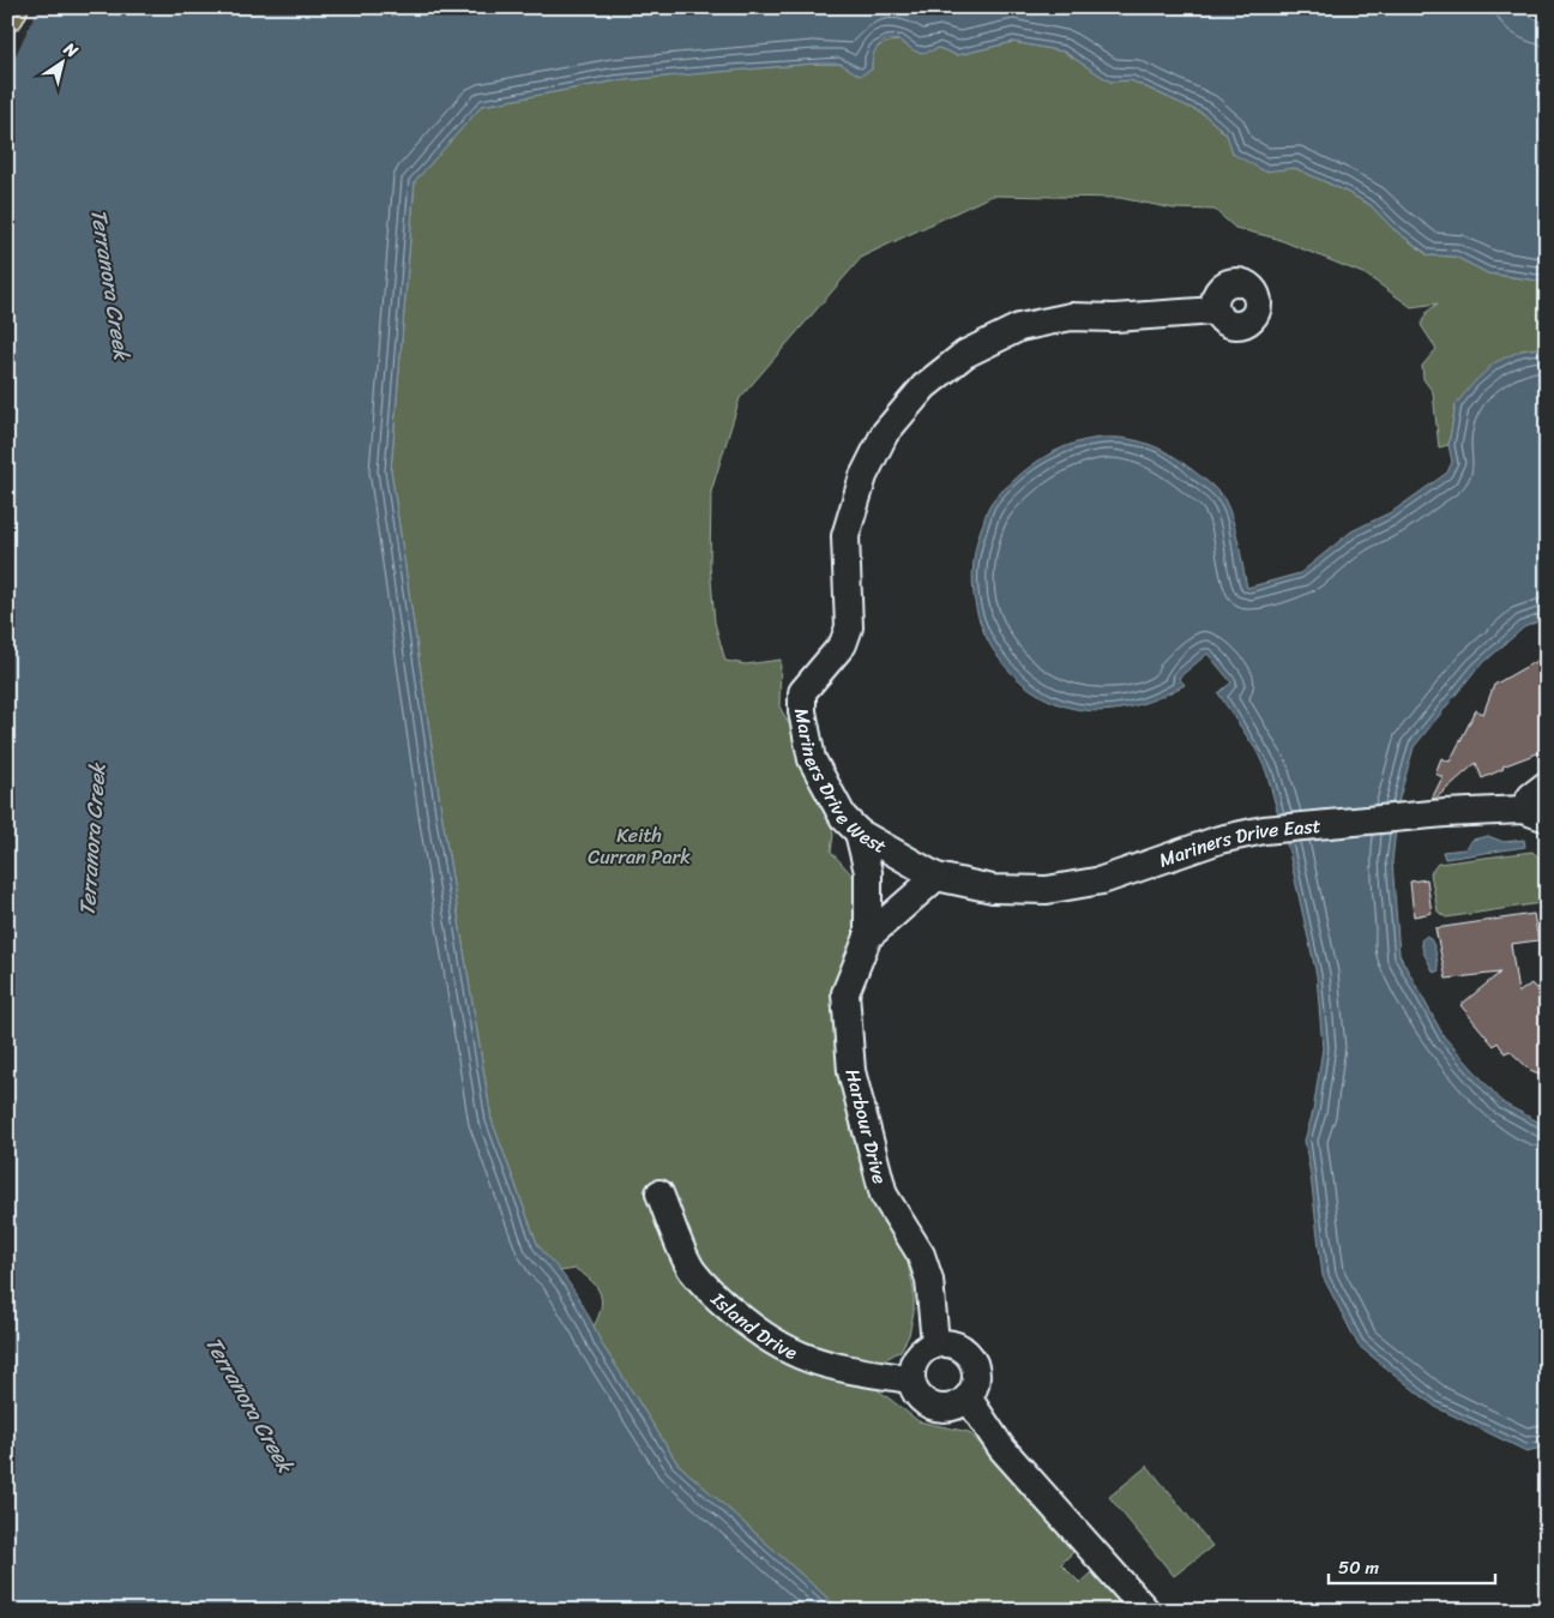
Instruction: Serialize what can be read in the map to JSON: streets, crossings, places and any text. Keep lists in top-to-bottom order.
{
  "streets": {
    "street": [
      "Mariners Drive West",
      "Mariners Drive East",
      "Harbour Drive",
      "Island Drive"
    ]
  },
  "crossings": [
    ["Mariners Drive West", "Mariners Drive East"],
    ["Mariners Drive West", "Harbour Drive"],
    ["Mariners Drive East", "Harbour Drive"],
    ["Harbour Drive", "Island Drive"]
  ],
  "water": ["Terranora Creek"],
  "parks": ["Keith Curran Park"],
  "scale_bar": "50 m",
  "north": "top right"
}
